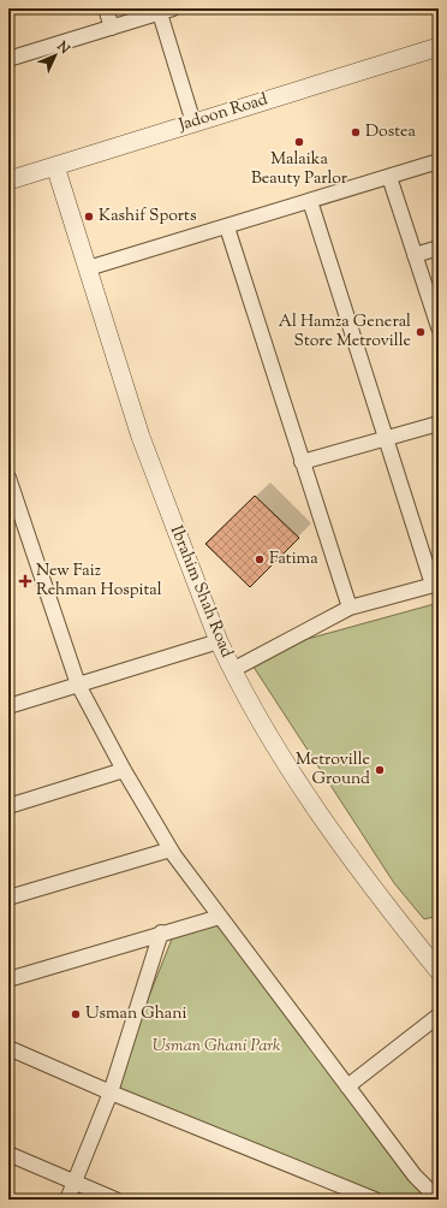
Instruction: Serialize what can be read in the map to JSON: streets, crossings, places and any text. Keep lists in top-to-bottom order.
{
  "streets": {
    "street": ["Jadoon Road", "Ibrahim Shah Road"]
  },
  "crossings": [
    ["Jadoon Road", "Ibrahim Shah Road"]
  ],
  "parks": ["Usman Ghani Park"],
  "places": {
    "other": [
      "Dostea",
      "Malaika Beauty Parlor",
      "Kashif Sports",
      "Al Hamza General Store Metroville",
      "Fatima",
      "Metroville Ground",
      "Usman Ghani"
    ],
    "health": ["New Faiz Rehman Hospital"]
  },
  "north": "top right"
}
